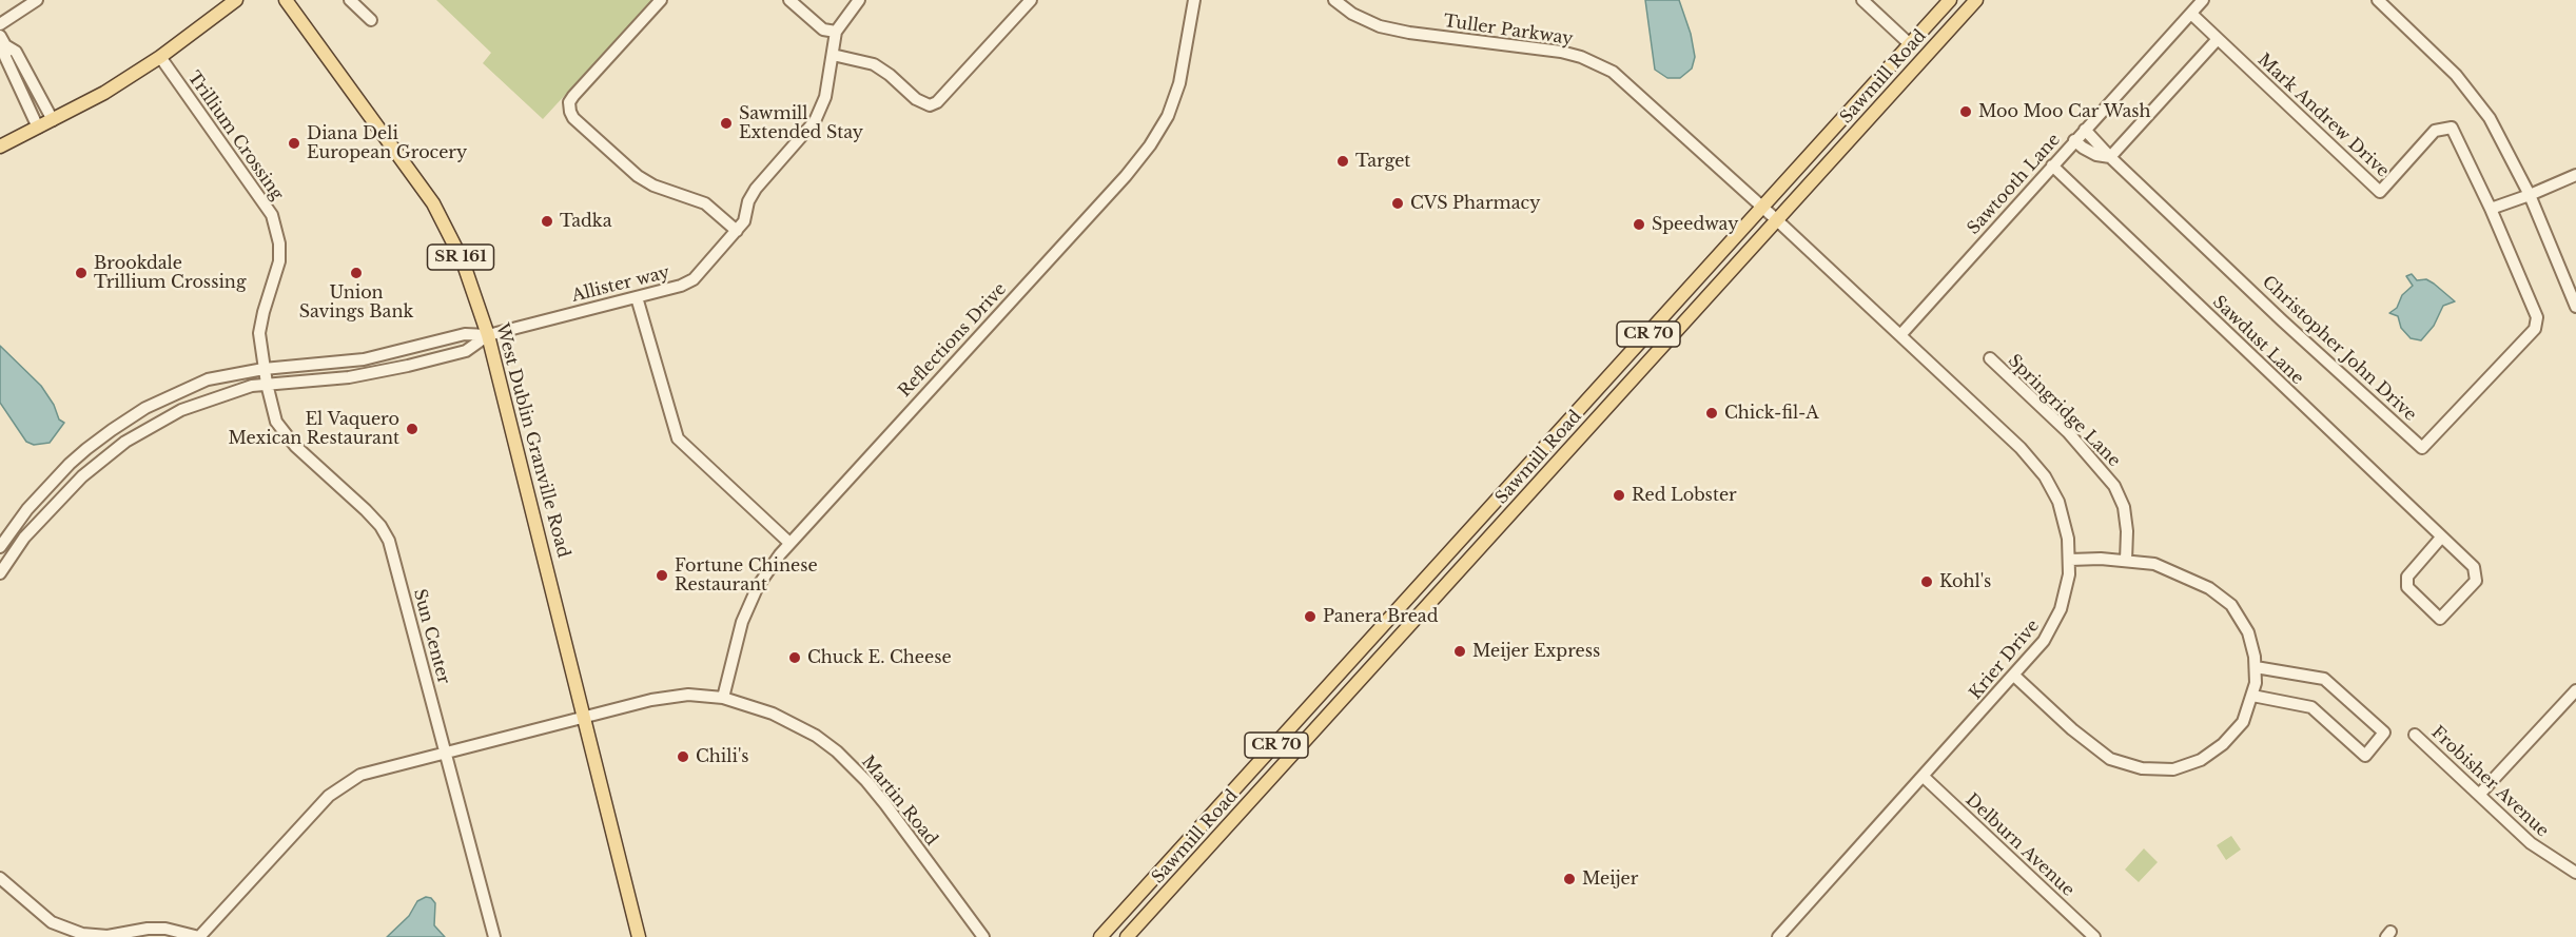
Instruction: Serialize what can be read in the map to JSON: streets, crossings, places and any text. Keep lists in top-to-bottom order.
{
  "streets": {
    "main road": [
      "Sawmill Road",
      "SR 161",
      "CR 70",
      "West Dublin Granville Road"
    ],
    "street": [
      "Tuller Parkway",
      "Mark Andrew Drive",
      "Trillium Crossing",
      "Sawtooth Lane",
      "Allister way",
      "Reflections Drive",
      "Sawdust Lane",
      "Christopher John Drive",
      "Springridge Lane",
      "Sun Center",
      "Krier Drive",
      "Frobisher Avenue",
      "Martin Road",
      "Delburn Avenue"
    ]
  },
  "crossings": [
    ["Tuller Parkway", "Sawmill Road"],
    ["Tuller Parkway", "Krier Drive"],
    ["Sawmill Road", "Krier Drive"],
    ["Mark Andrew Drive", "Sawtooth Lane"],
    ["Mark Andrew Drive", "Christopher John Drive"],
    ["Trillium Crossing", "Sun Center"],
    ["Sawtooth Lane", "Sawdust Lane"],
    ["Sawtooth Lane", "Christopher John Drive"],
    ["Sawtooth Lane", "Krier Drive"],
    ["Allister way", "West Dublin Granville Road"],
    ["Reflections Drive", "Martin Road"],
    ["Springridge Lane", "Krier Drive"],
    ["West Dublin Granville Road", "Martin Road"],
    ["Sun Center", "Martin Road"],
    ["Krier Drive", "Delburn Avenue"]
  ],
  "places": [
    "Moo Moo Car Wash",
    "Sawmill Extended Stay",
    "Diana Deli European Grocery",
    "Target",
    "CVS Pharmacy",
    "Tadka",
    "Speedway",
    "Brookdale Trillium Crossing",
    "Union Savings Bank",
    "Chick-fil-A",
    "El Vaquero Mexican Restaurant",
    "Red Lobster",
    "Fortune Chinese Restaurant",
    "Kohl's",
    "Panera Bread",
    "Meijer Express",
    "Chuck E. Cheese",
    "Chili's",
    "Meijer"
  ]
}
